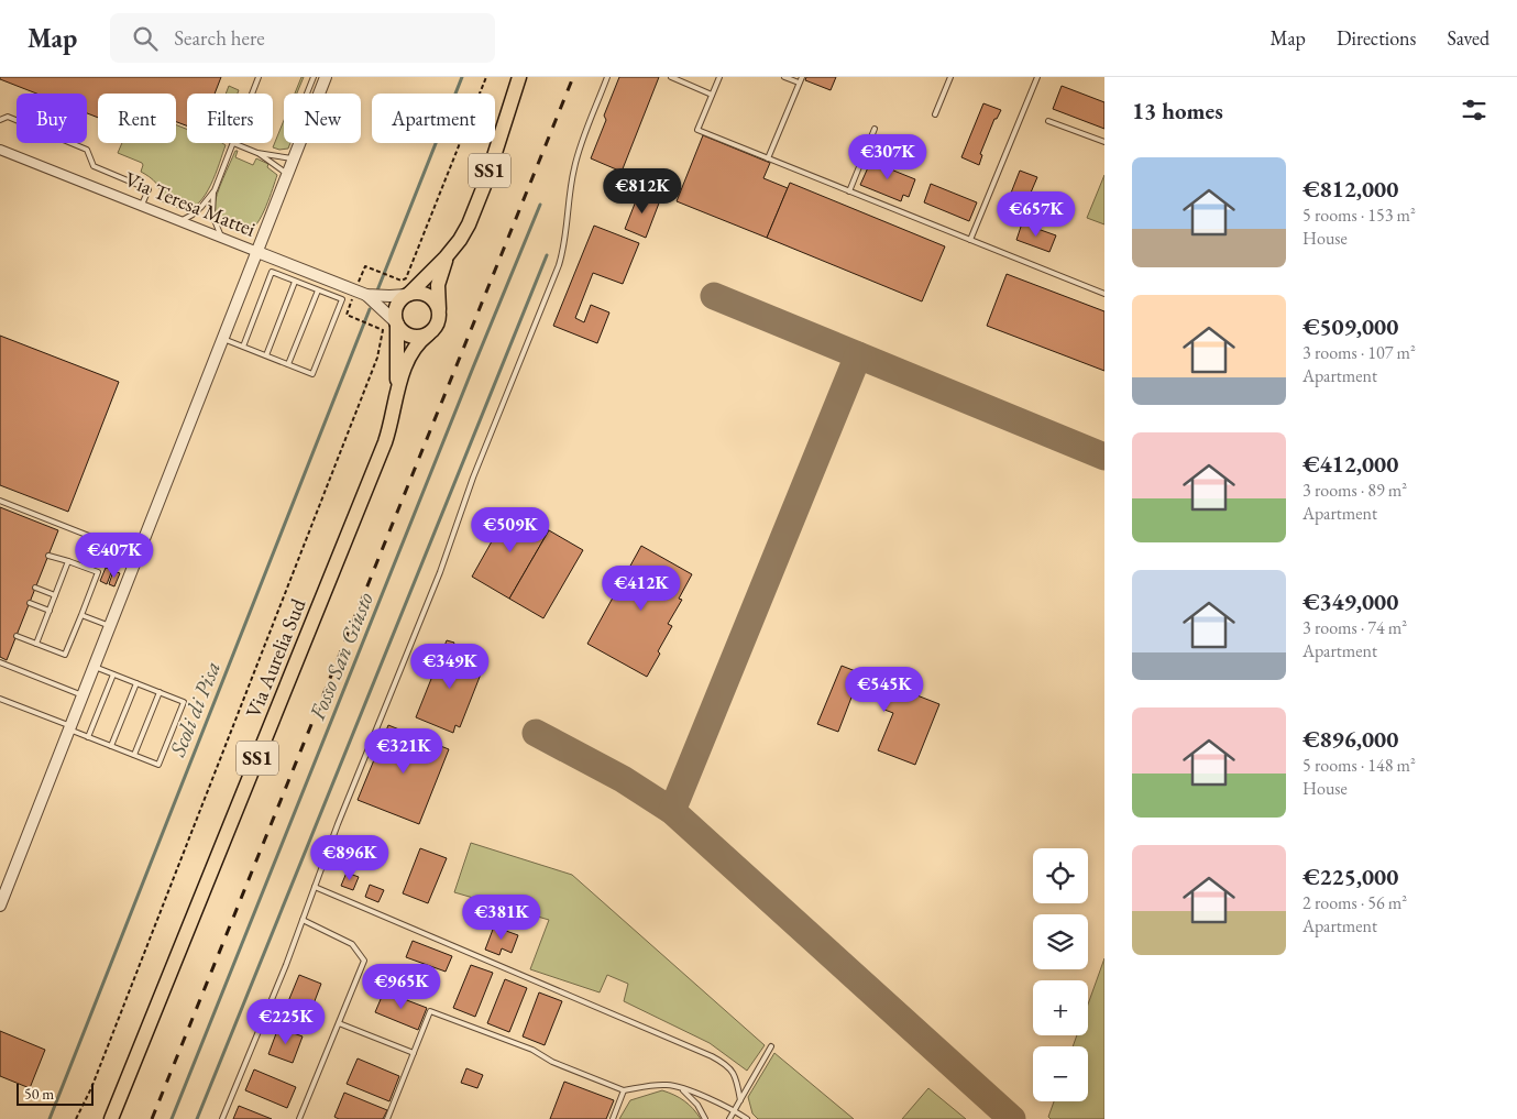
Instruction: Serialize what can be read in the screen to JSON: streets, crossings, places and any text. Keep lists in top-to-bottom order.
{
  "streets": {
    "main road": ["SS1", "Via Aurelia Sud"],
    "street": ["Via Teresa Mattei"]
  },
  "crossings": [
    ["SS1", "Via Aurelia Sud"]
  ],
  "water": ["Fosso San Giusto", "Scoli di Pisa"],
  "scale_bar": "50 m",
  "page": {
    "header": "Map",
    "search": "Search here",
    "nav": ["Map", "Directions", "Saved"],
    "heading": "13 homes",
    "chip": [
      "Buy",
      "Rent",
      "Filters",
      "New",
      "Apartment"
    ],
    "price": [
      "€307K",
      "€812K",
      "€657K",
      "€509K",
      "€407K",
      "€412K",
      "€349K",
      "€545K",
      "€321K",
      "€896K",
      "€381K",
      "€965K",
      "€225K"
    ],
    "list": [
      {
        "name": "€812,000",
        "note": "5 rooms · 153 m² · House"
      },
      {
        "name": "€509,000",
        "note": "3 rooms · 107 m² · Apartment"
      },
      {
        "name": "€412,000",
        "note": "3 rooms · 89 m² · Apartment"
      },
      {
        "name": "€349,000",
        "note": "3 rooms · 74 m² · Apartment"
      },
      {
        "name": "€896,000",
        "note": "5 rooms · 148 m² · House"
      },
      {
        "name": "€225,000",
        "note": "2 rooms · 56 m² · Apartment"
      }
    ],
    "map_buttons": ["+", "−"],
    "scale": "50 m"
  }
}
